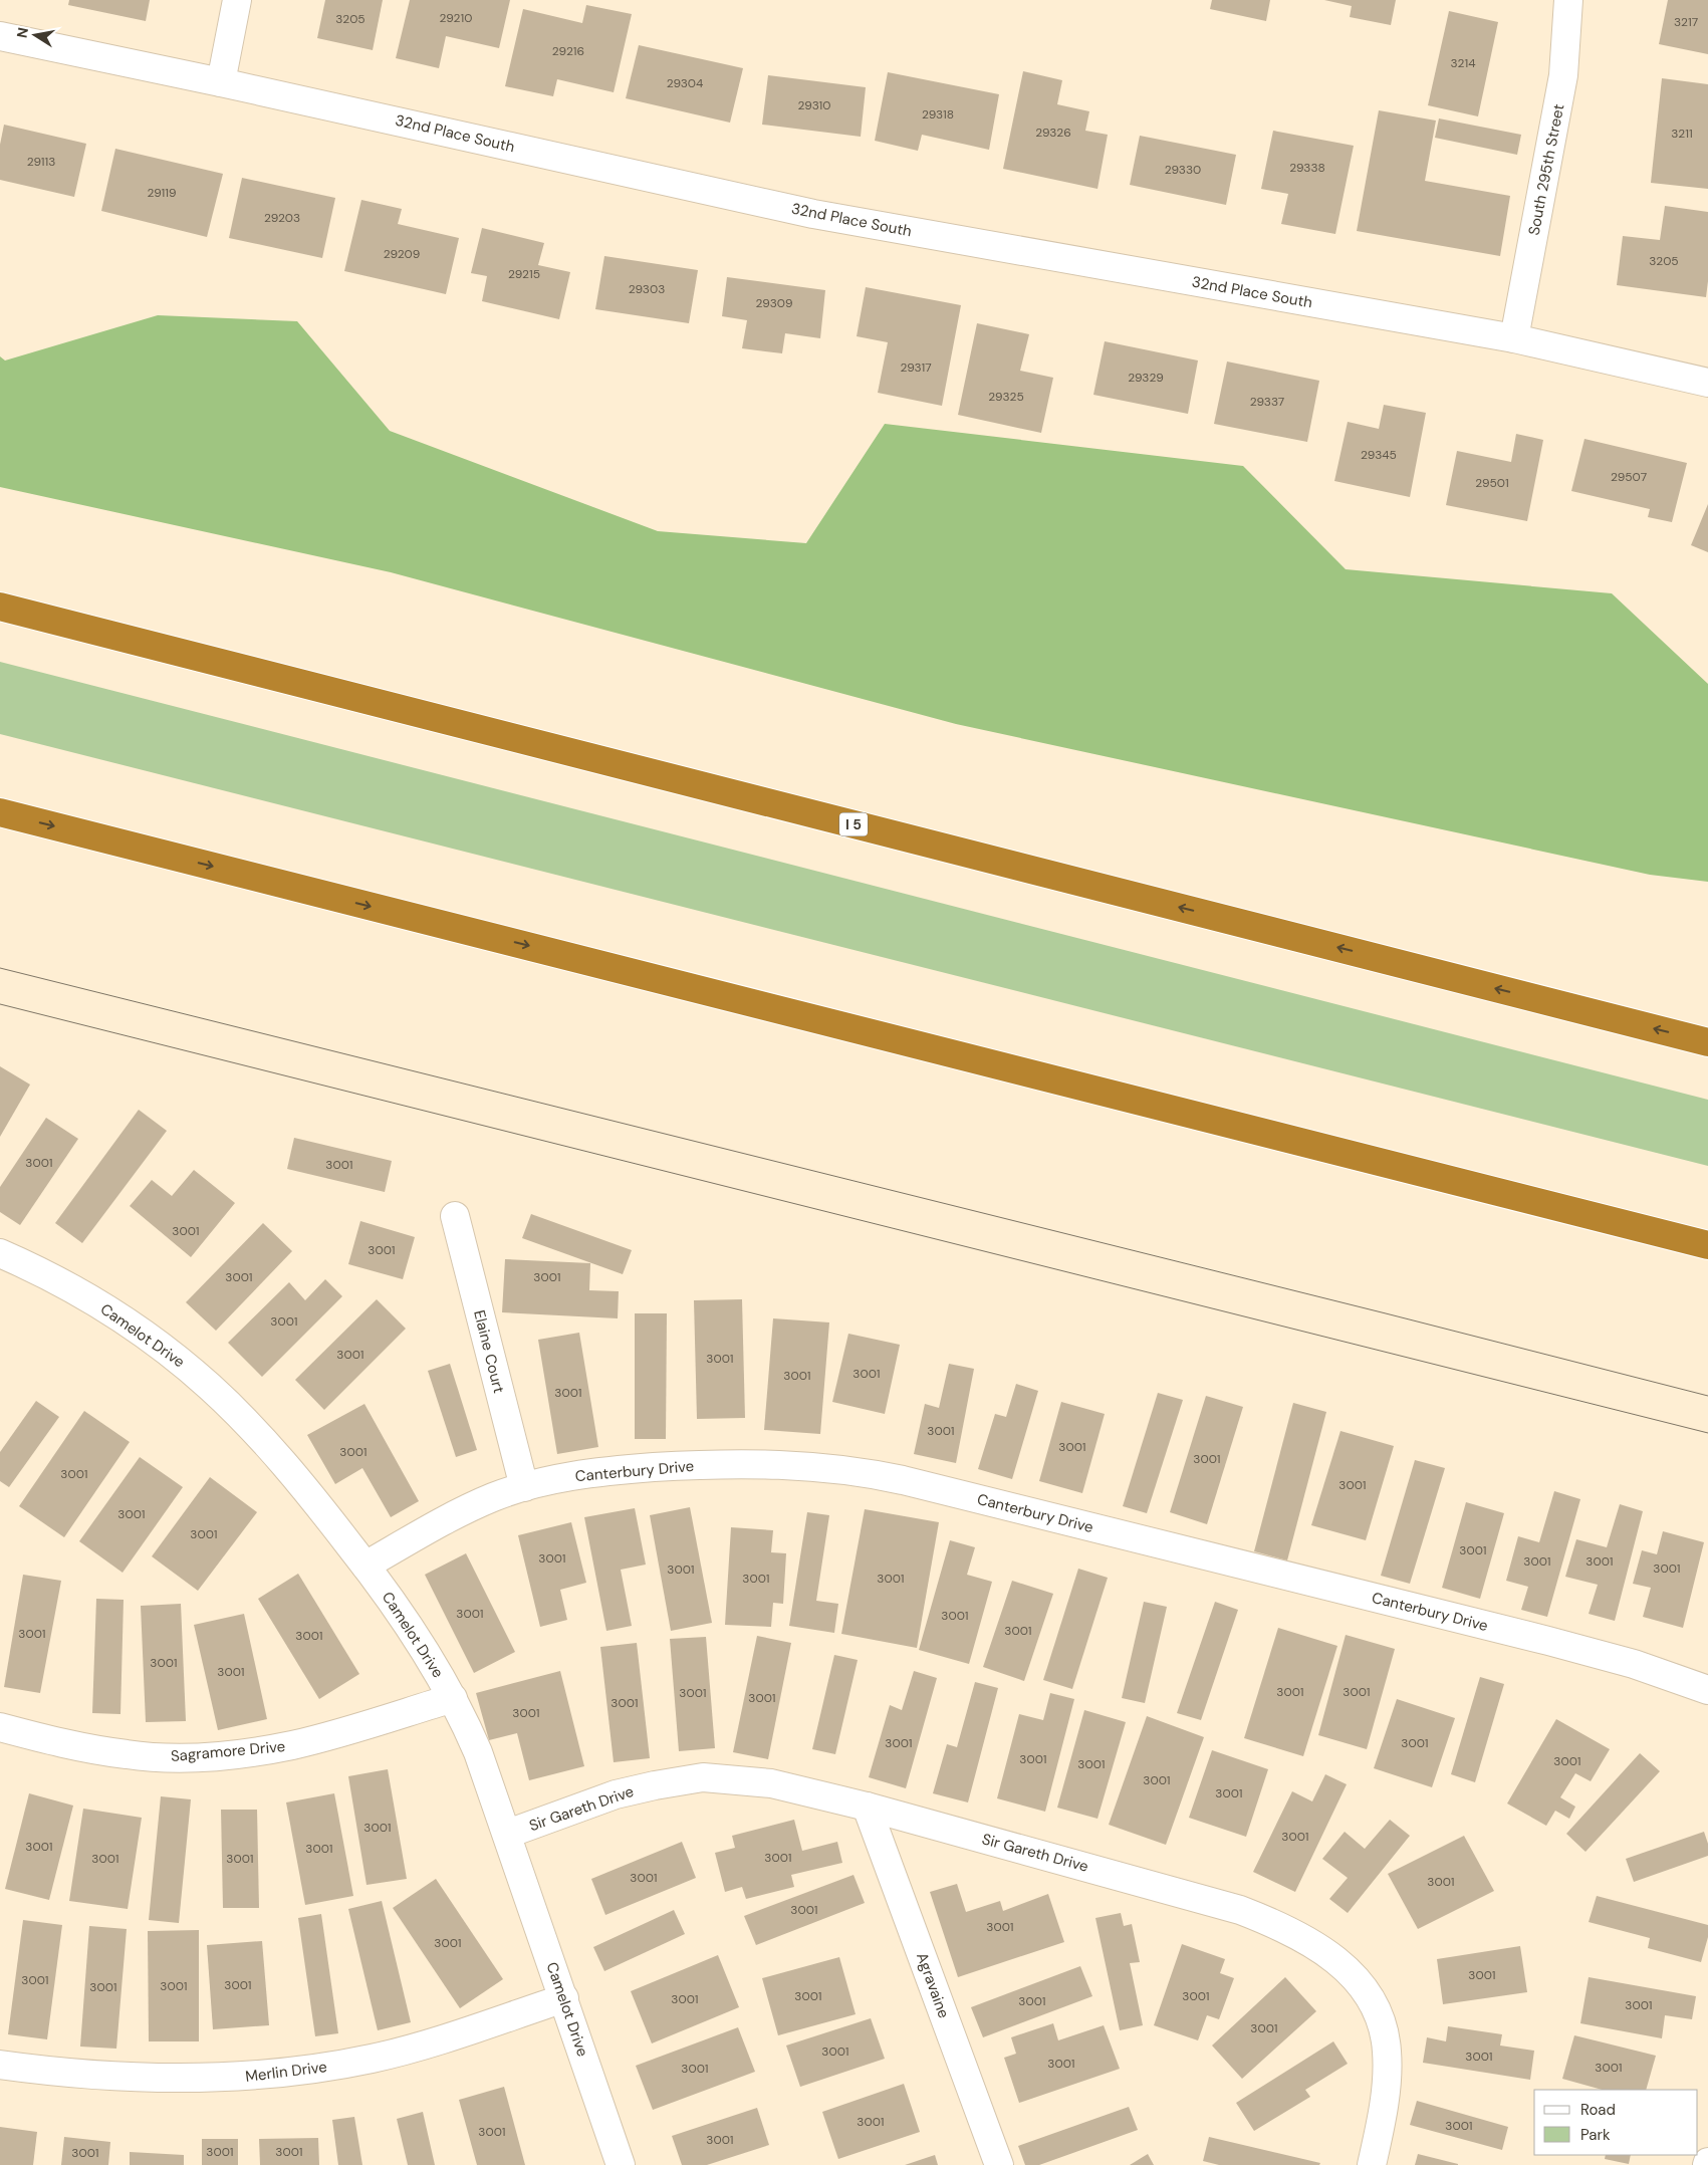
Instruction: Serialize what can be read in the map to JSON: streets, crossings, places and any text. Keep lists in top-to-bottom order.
{
  "streets": {
    "highway": ["I 5"],
    "street": [
      "32nd Place South",
      "South 295th Street",
      "Camelot Drive",
      "Elaine Court",
      "Canterbury Drive",
      "Sagramore Drive",
      "Sir Gareth Drive",
      "Agravaine",
      "Merlin Drive"
    ]
  },
  "crossings": [
    ["32nd Place South", "South 295th Street"],
    ["Camelot Drive", "Canterbury Drive"],
    ["Camelot Drive", "Sagramore Drive"],
    ["Camelot Drive", "Sir Gareth Drive"],
    ["Camelot Drive", "Merlin Drive"],
    ["Elaine Court", "Canterbury Drive"],
    ["Sir Gareth Drive", "Agravaine"]
  ],
  "house_numbers": [
    "29210",
    "3205",
    "3217",
    "29216",
    "3214",
    "29304",
    "29310",
    "29318",
    "29326",
    "3211",
    "29113",
    "29338",
    "29330",
    "29119",
    "29203",
    "29209",
    "3205",
    "29215",
    "29303",
    "29309",
    "29317",
    "29329",
    "29325",
    "29337",
    "29345",
    "29507",
    "29501",
    "3001",
    "3001",
    "3001",
    "3001",
    "3001",
    "3001",
    "3001",
    "3001",
    "3001",
    "3001",
    "3001",
    "3001",
    "3001",
    "3001",
    "3001",
    "3001",
    "3001",
    "3001",
    "3001",
    "3001",
    "3001",
    "3001",
    "3001",
    "3001",
    "3001",
    "3001",
    "3001",
    "3001",
    "3001",
    "3001",
    "3001",
    "3001",
    "3001",
    "3001",
    "3001",
    "3001",
    "3001",
    "3001",
    "3001",
    "3001",
    "3001",
    "3001",
    "3001",
    "3001",
    "3001",
    "3001",
    "3001",
    "3001",
    "3001",
    "3001",
    "3001",
    "3001",
    "3001",
    "3001",
    "3001",
    "3001",
    "3001",
    "3001",
    "3001",
    "3001",
    "3001",
    "3001",
    "3001",
    "3001",
    "3001",
    "3001",
    "3001",
    "3001",
    "3001",
    "3001",
    "3001",
    "3001",
    "3001",
    "3001",
    "3001",
    "3001",
    "3001",
    "3001",
    "3001",
    "3001",
    "3001",
    "3001",
    "3001"
  ],
  "legend": ["Road", "Park"],
  "north": "left"
}
